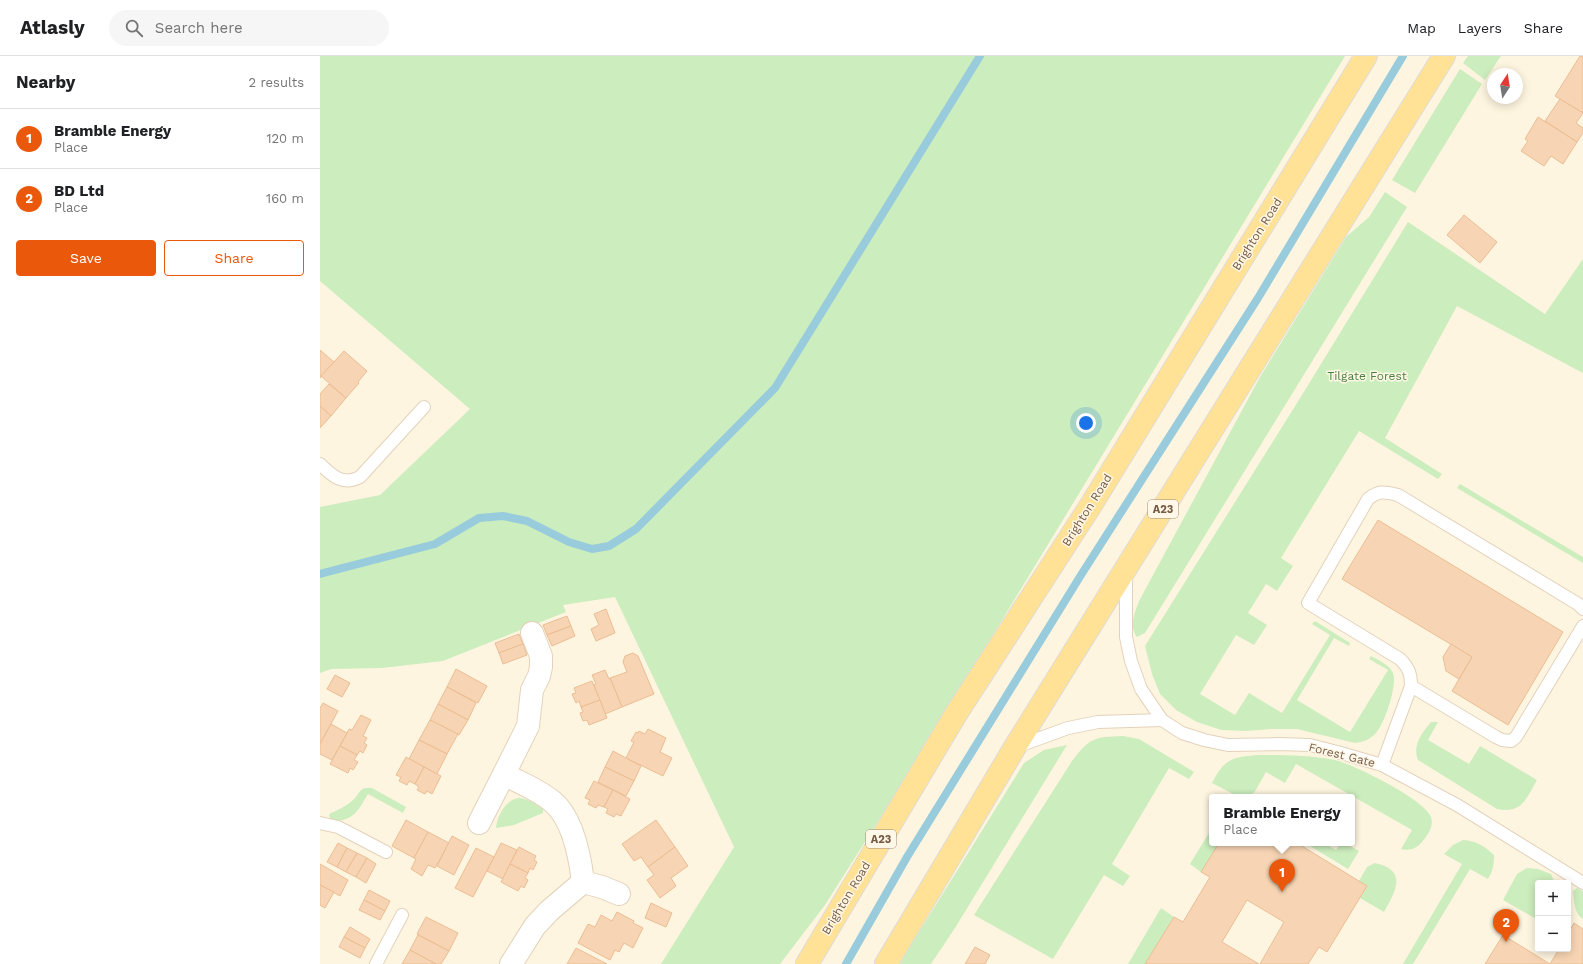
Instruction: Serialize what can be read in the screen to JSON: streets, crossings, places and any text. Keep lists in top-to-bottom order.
{
  "streets": {
    "main road": ["Brighton Road", "A23"],
    "lane": ["Forest Gate"]
  },
  "crossings": [
    ["A23", "Forest Gate"]
  ],
  "parks": ["Tilgate Forest"],
  "north": "top",
  "page": {
    "header": "Atlasly",
    "search": "Search here",
    "nav": ["Map", "Layers", "Share"],
    "heading": ["Nearby", "2 results"],
    "list": [
      {
        "mark": "1",
        "name": "Bramble Energy",
        "note": "Place",
        "value": "120 m"
      },
      {
        "mark": "2",
        "name": "BD Ltd",
        "note": "Place",
        "value": "160 m"
      }
    ],
    "buttons": ["Save", "Share"],
    "popup": ["Bramble Energy", "Place"],
    "pins": ["1", "2"],
    "map_buttons": ["+", "−"]
  }
}
